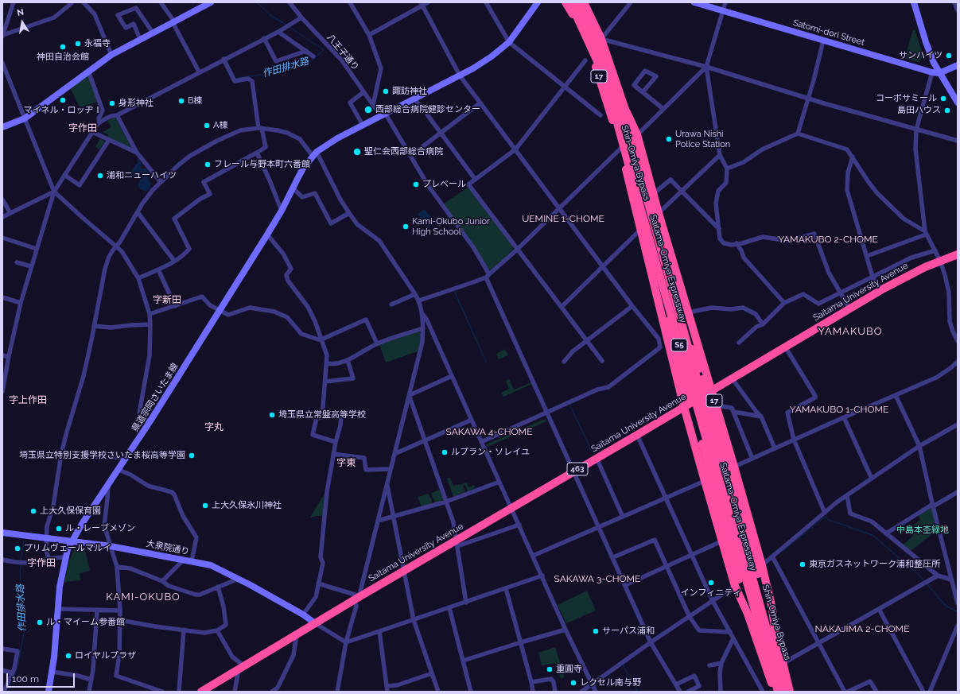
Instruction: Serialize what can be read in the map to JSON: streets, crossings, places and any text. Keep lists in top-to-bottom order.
{
  "streets": {
    "highway": [
      "17",
      "Shin-Omiya Bypass",
      "Saitama-Omiya Expressway",
      "Saitama University Avenue",
      "S5",
      "463"
    ],
    "main road": ["Satomi-dori Street", "県道宗岡さいたま線", "大泉院通り"],
    "street": ["八王子通り"]
  },
  "crossings": [
    ["八王子通り", "Saitama University Avenue"],
    ["八王子通り", "県道宗岡さいたま線"],
    ["17", "Shin-Omiya Bypass"],
    ["17", "Saitama University Avenue"],
    ["Saitama University Avenue", "大泉院通り"],
    ["県道宗岡さいたま線", "大泉院通り"]
  ],
  "districts": [
    "字作田",
    "UEMINE 1-CHOME",
    "YAMAKUBO 2-CHOME",
    "字新田",
    "YAMAKUBO",
    "字上作田",
    "YAMAKUBO 1-CHOME",
    "字丸",
    "SAKAWA 4-CHOME",
    "字東",
    "字作田",
    "SAKAWA 3-CHOME",
    "KAMI-OKUBO",
    "NAKAJIMA 2-CHOME"
  ],
  "water": ["作田排水路"],
  "parks": ["中島本杢緑地"],
  "places": [
    "永福寺",
    "神田自治会館",
    "サンハイツ",
    "諏訪神社",
    "コーポサミール",
    "マイネル・ロッヂⅠ",
    "B棟",
    "身形神社",
    "西部総合病院健診センター",
    "島田ハウス",
    "A棟",
    "Urawa Nishi Police Station",
    "聖仁会西部総合病院",
    "フレール与野本町六番館",
    "浦和ニューハイツ",
    "プレベール",
    "Kami-Okubo Junior High School",
    "埼玉県立常盤高等学校",
    "ルプラン・ソレイユ",
    "埼玉県立特別支援学校さいたま桜高等学園",
    "上大久保氷川神社",
    "上大久保保育園",
    "ル・レーブメゾン",
    "プリムヴェールマルイ",
    "東京ガスネットワーク浦和整圧所",
    "インフィニティ",
    "ル・マイーム参番館",
    "サーパス浦和",
    "ロイヤルプラザ",
    "重圓寺",
    "レクセル南与野"
  ],
  "scale_bar": "100 m",
  "north": "top"
}
